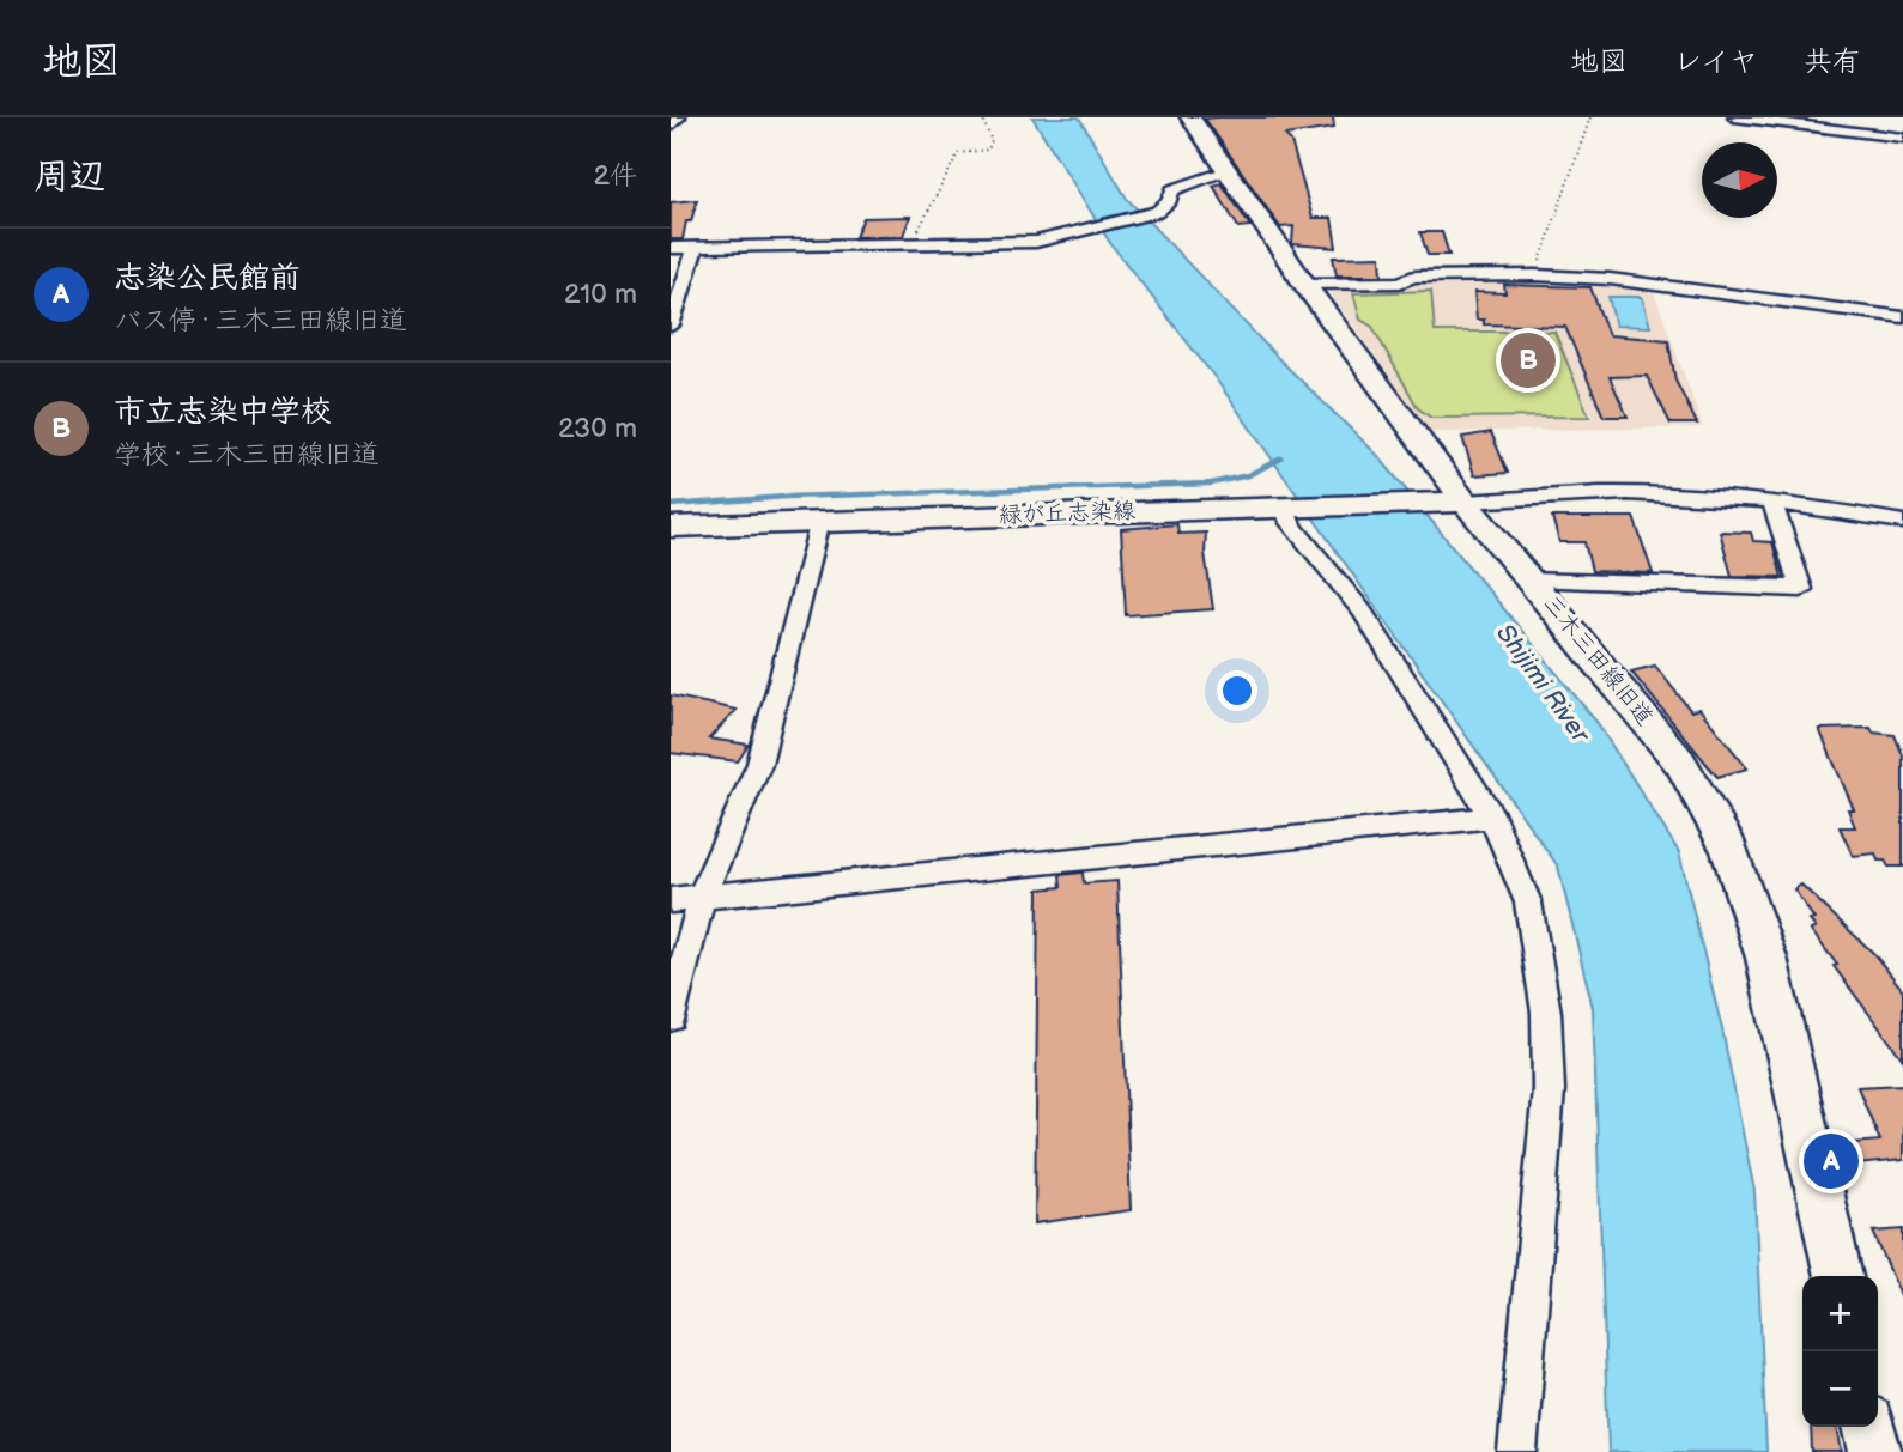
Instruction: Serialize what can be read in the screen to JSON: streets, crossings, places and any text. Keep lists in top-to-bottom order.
{
  "streets": {
    "street": ["緑が丘志染線", "三木三田線旧道"]
  },
  "crossings": [
    ["緑が丘志染線", "三木三田線旧道"]
  ],
  "water": ["Shijimi River"],
  "north": "right",
  "page": {
    "header": "地図",
    "nav": ["地図", "レイヤ", "共有"],
    "heading": ["周辺", "2件"],
    "list": [
      {
        "mark": "A",
        "name": "志染公民館前",
        "note": "バス停 · 三木三田線旧道",
        "value": "210 m"
      },
      {
        "mark": "B",
        "name": "市立志染中学校",
        "note": "学校 · 三木三田線旧道",
        "value": "230 m"
      }
    ],
    "pins": ["B", "A"],
    "map_buttons": ["+", "−"]
  }
}
